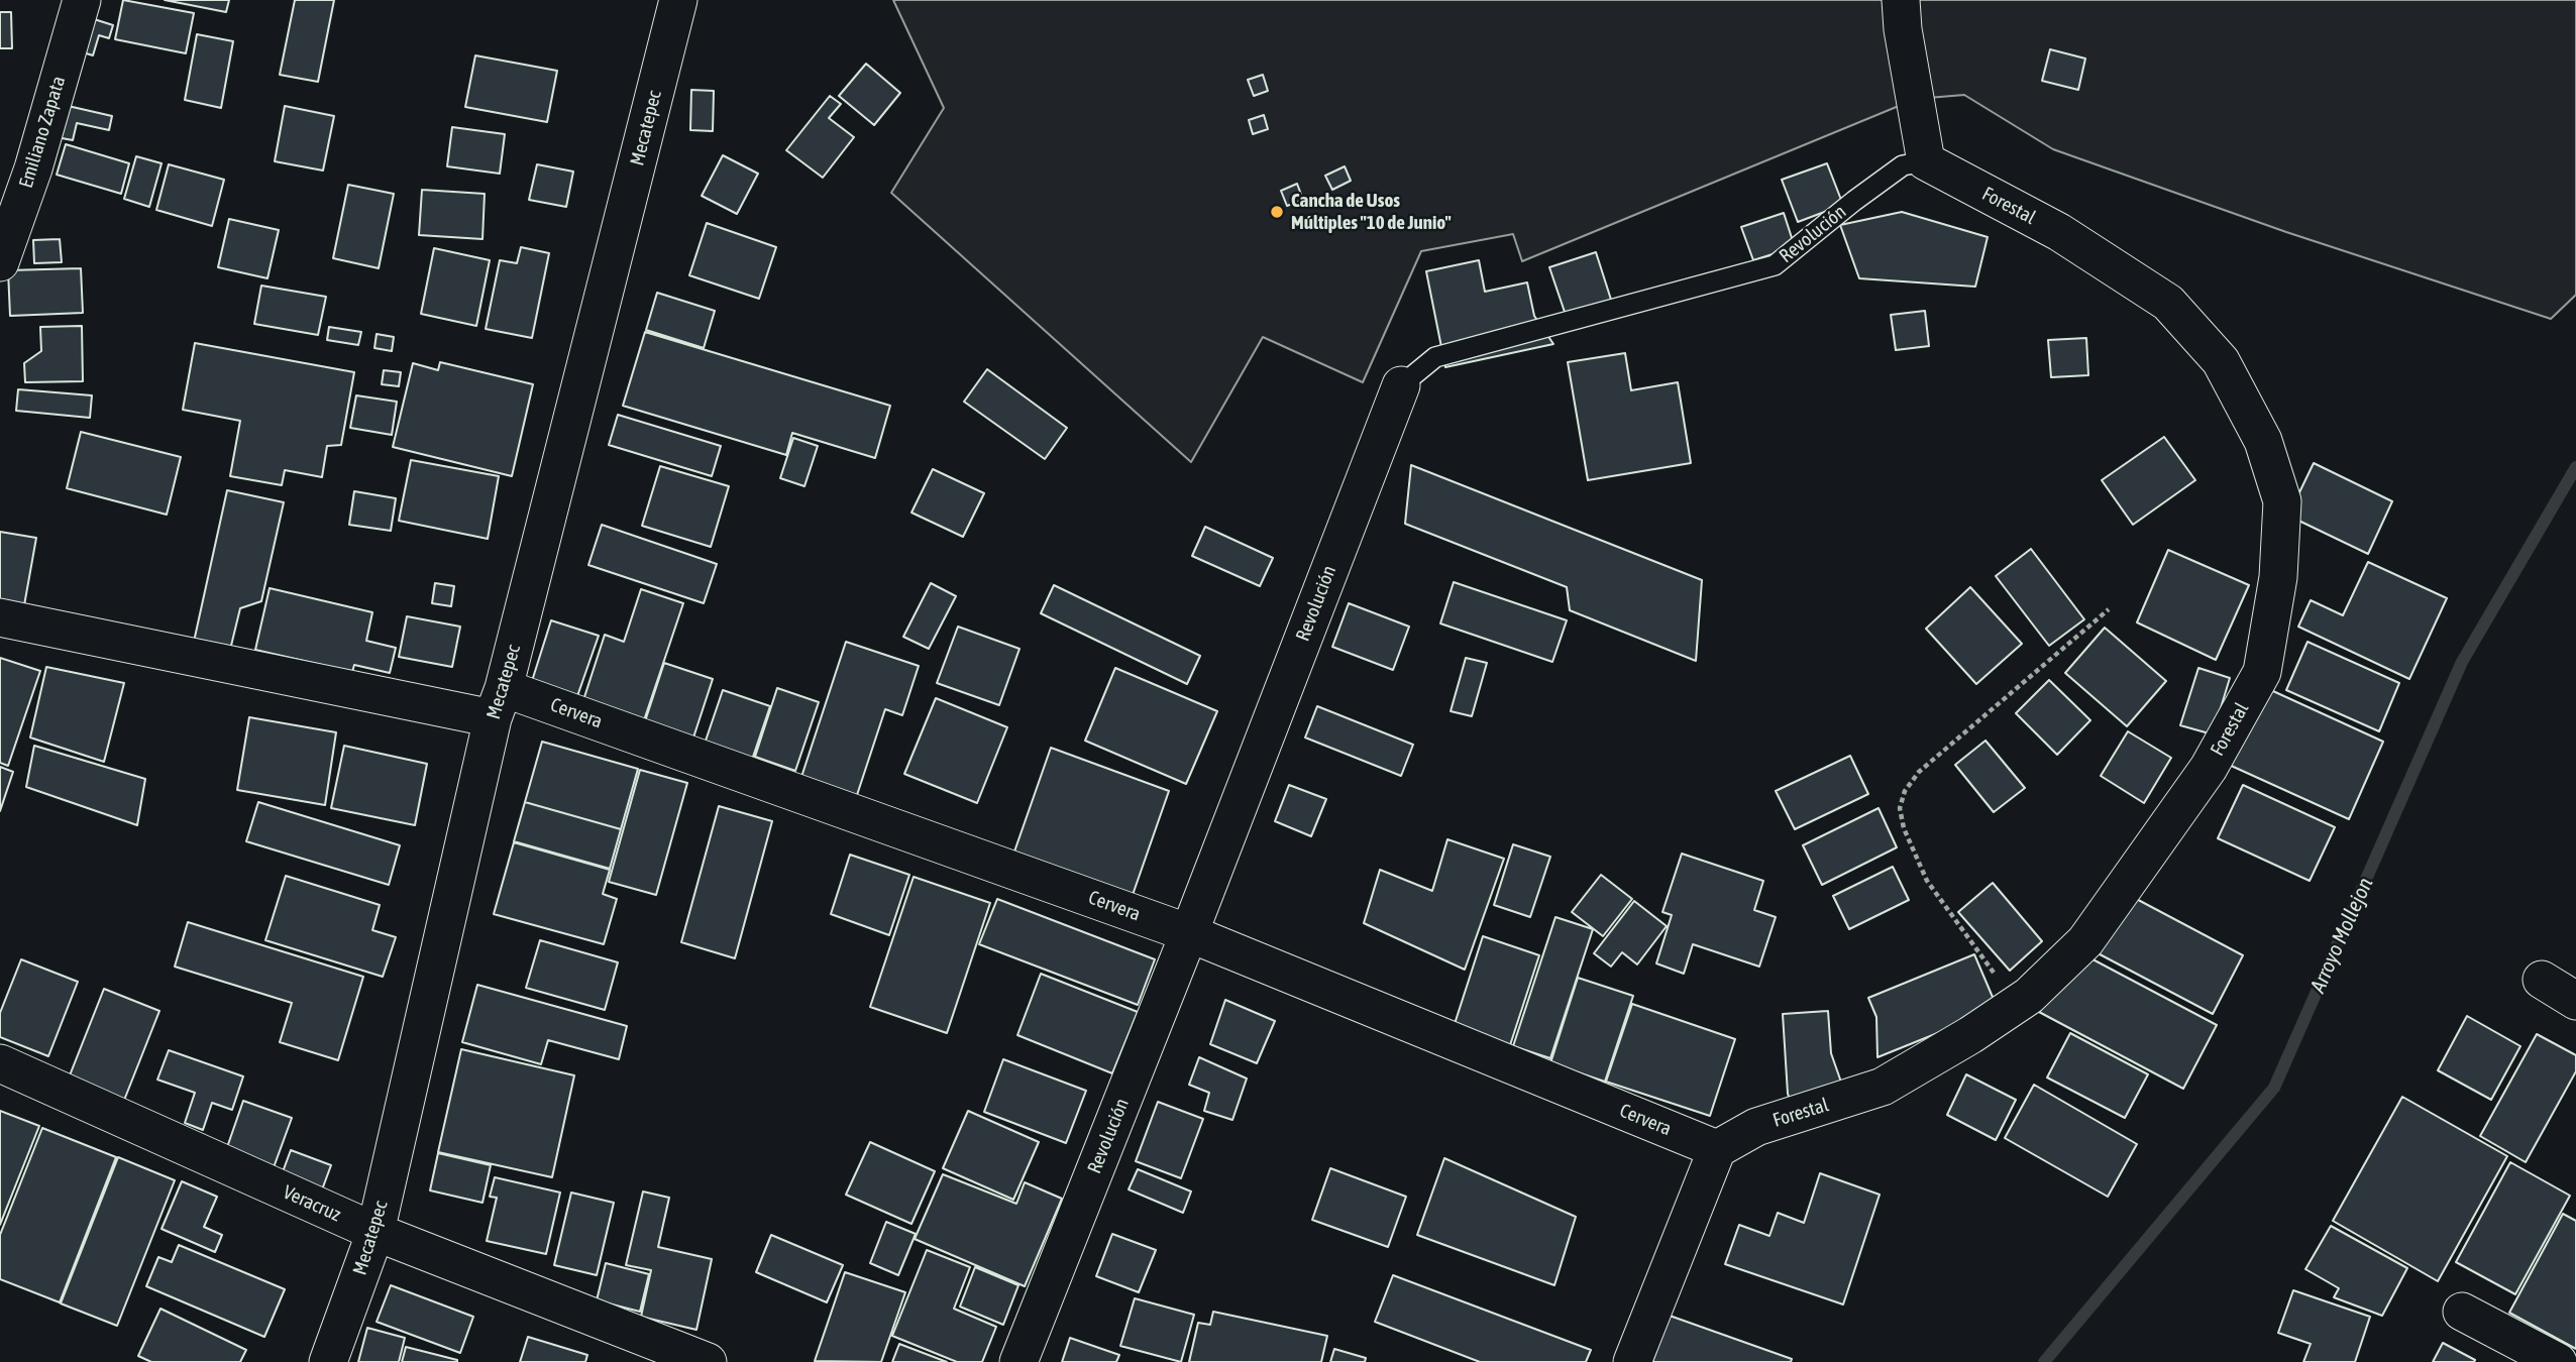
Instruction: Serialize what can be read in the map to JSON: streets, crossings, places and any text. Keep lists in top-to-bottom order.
{
  "streets": {
    "street": [
      "Mecatepec",
      "Emiliano Zapata",
      "Forestal",
      "Revolución",
      "Cervera",
      "Veracruz"
    ]
  },
  "crossings": [
    ["Mecatepec", "Cervera"],
    ["Mecatepec", "Veracruz"],
    ["Forestal", "Revolución"],
    ["Forestal", "Cervera"],
    ["Revolución", "Cervera"]
  ],
  "water": ["Arroyo Mollejon"],
  "places": ["Cancha de Usos Múltiples \"10 de Junio\""]
}
